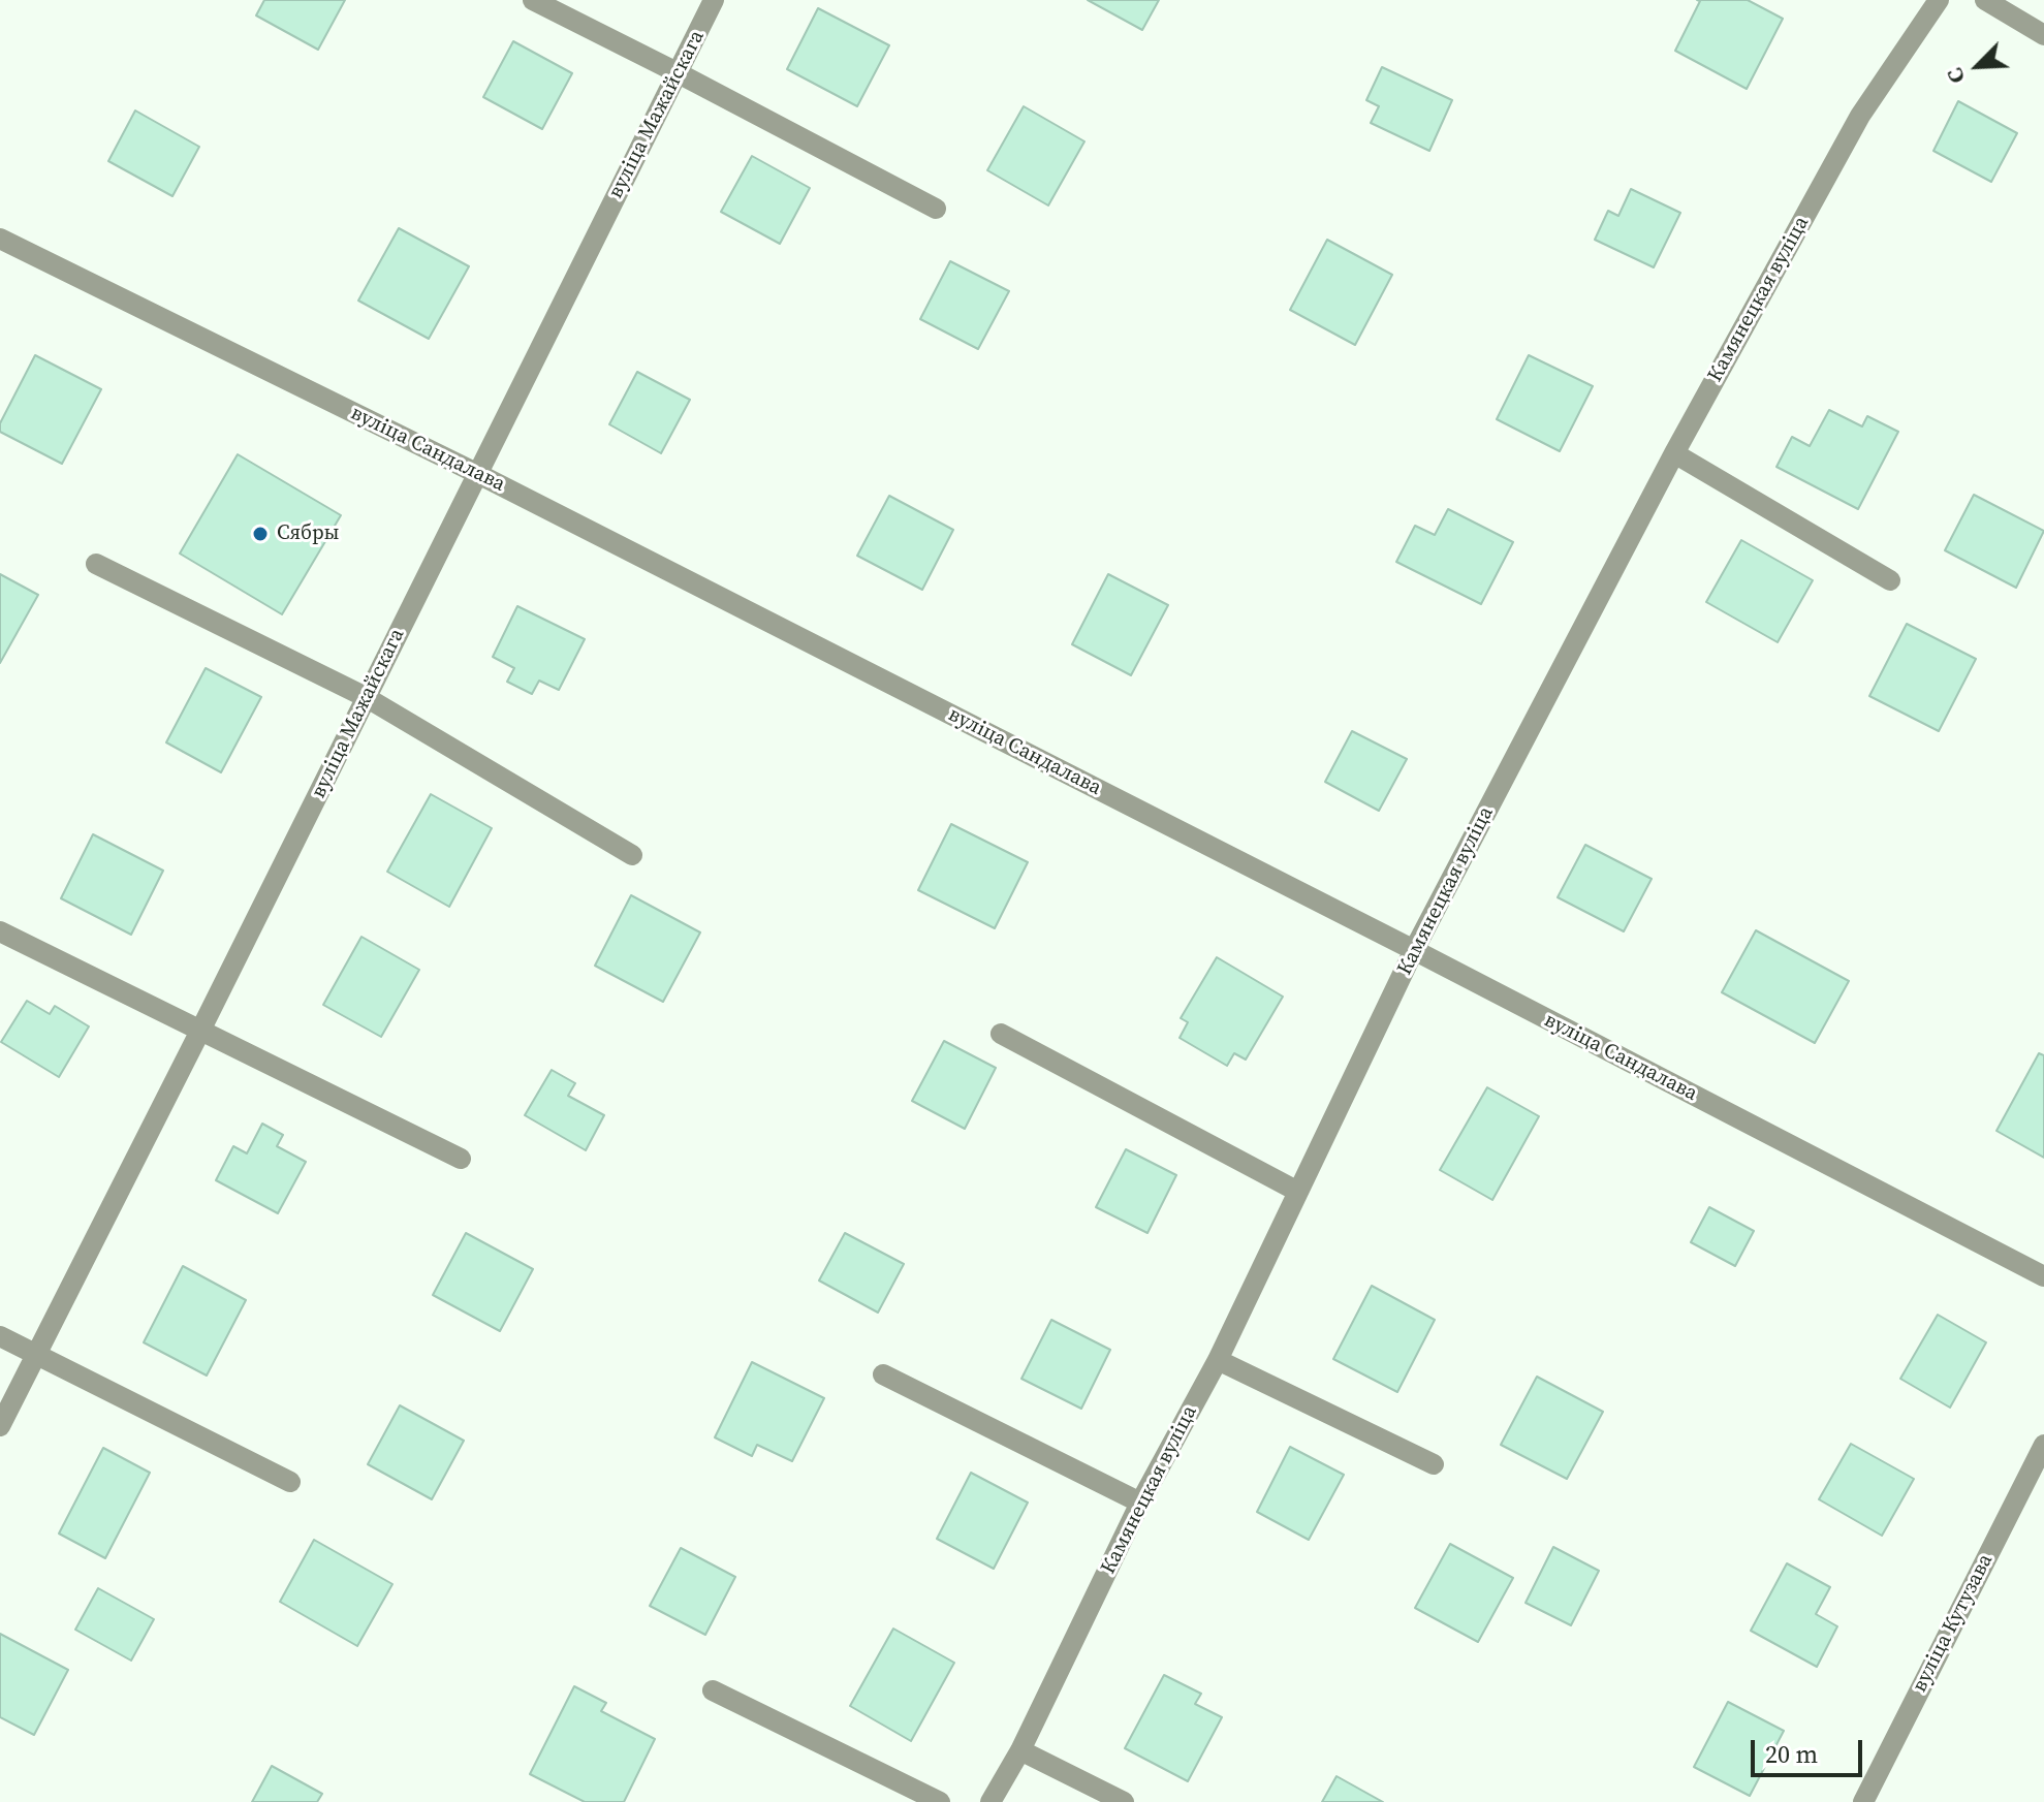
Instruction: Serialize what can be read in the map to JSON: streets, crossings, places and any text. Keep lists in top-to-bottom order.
{
  "streets": {
    "street": [
      "вуліца Мажайскага",
      "Камянецкая вуліца",
      "вуліца Сандалава",
      "вуліца Кутузава"
    ]
  },
  "crossings": [
    ["вуліца Мажайскага", "вуліца Сандалава"],
    ["Камянецкая вуліца", "вуліца Сандалава"]
  ],
  "places": ["Сябры"],
  "scale_bar": "20 m",
  "north": "bottom left"
}
